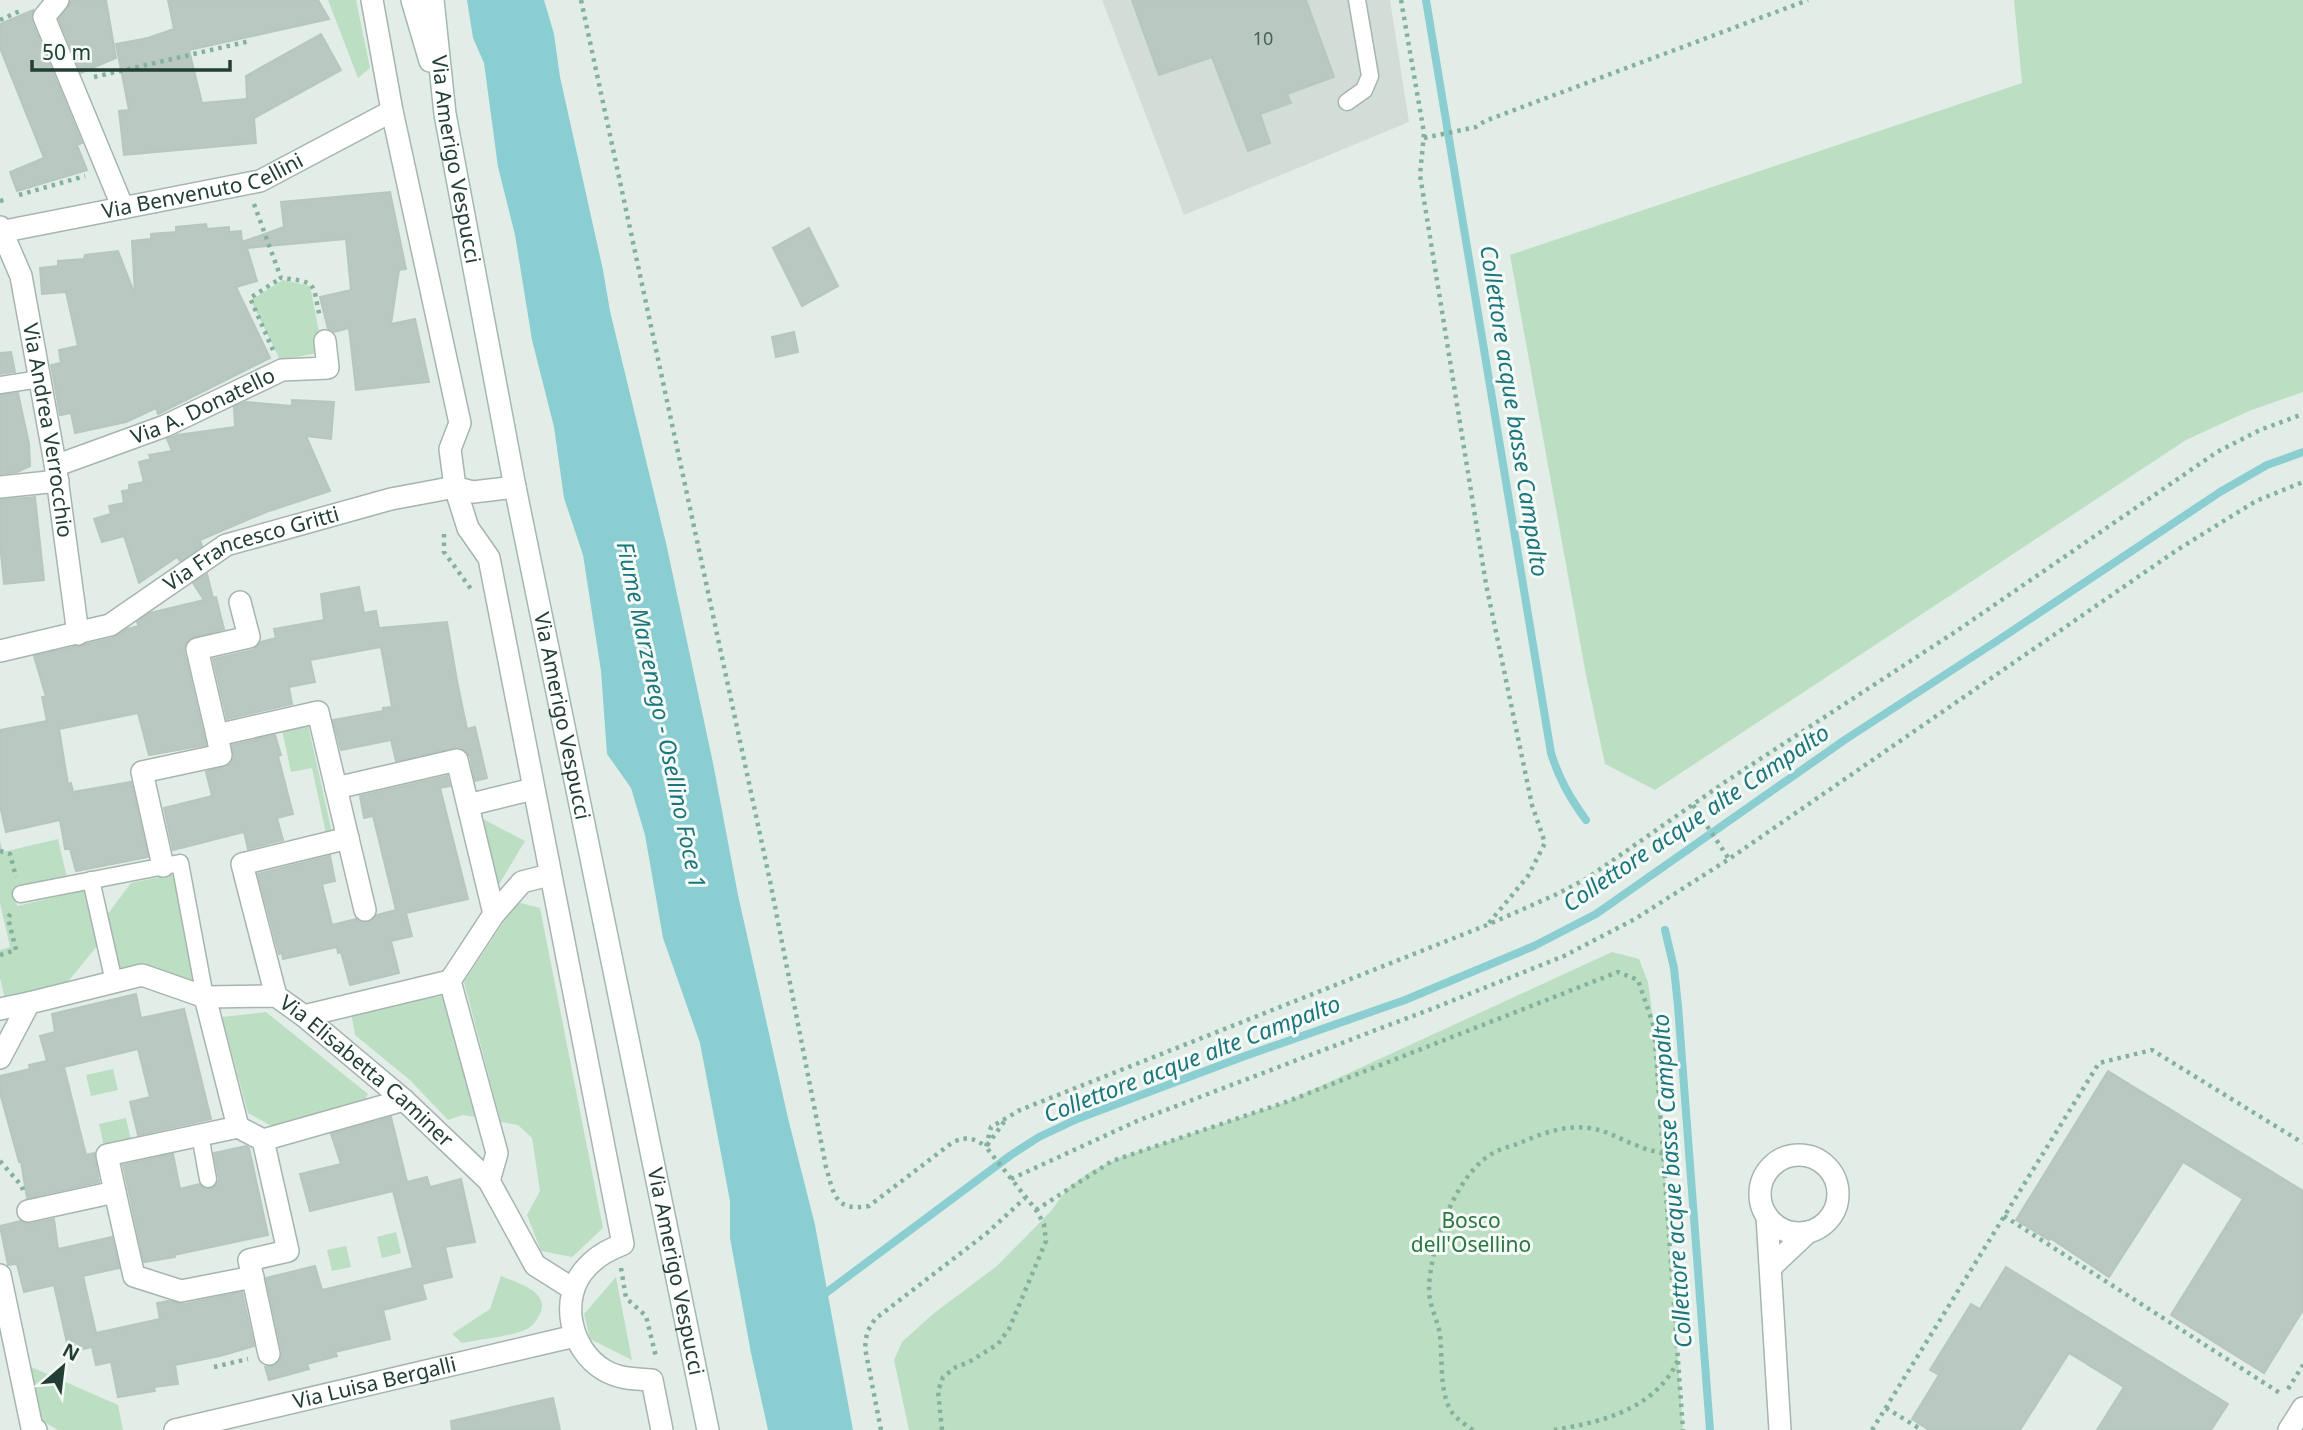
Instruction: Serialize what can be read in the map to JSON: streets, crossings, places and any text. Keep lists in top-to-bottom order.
{
  "streets": {
    "street": [
      "Via Amerigo Vespucci",
      "Via Benvenuto Cellini",
      "Via A. Donatello",
      "Via Andrea Verrocchio",
      "Via Francesco Gritti",
      "Via Elisabetta Caminer",
      "Via Luisa Bergalli"
    ]
  },
  "crossings": [
    ["Via Amerigo Vespucci", "Via Francesco Gritti"],
    ["Via Benvenuto Cellini", "Via Andrea Verrocchio"],
    ["Via A. Donatello", "Via Andrea Verrocchio"],
    ["Via Andrea Verrocchio", "Via Francesco Gritti"]
  ],
  "water": ["Collettore acque basse Campalto", "Fiume Marzenego - Osellino Foce 1", "Collettore acque alte Campalto"],
  "parks": ["Bosco dell'Osellino"],
  "house_numbers": ["10"],
  "scale_bar": "50 m",
  "north": "top right"
}
